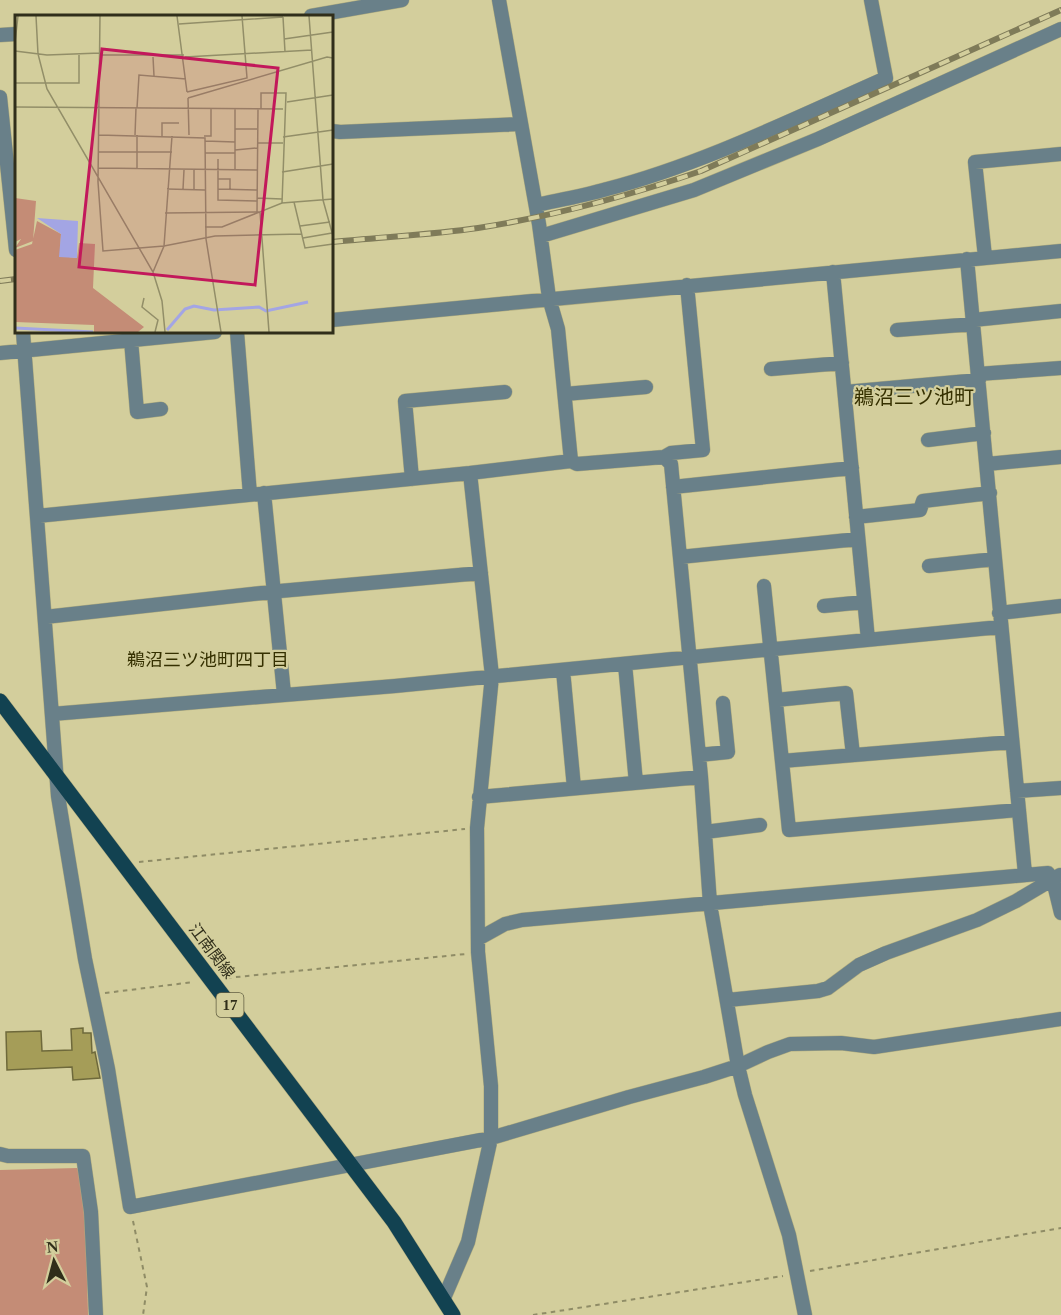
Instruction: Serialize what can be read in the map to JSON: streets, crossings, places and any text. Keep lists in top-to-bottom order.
{
  "streets": {
    "main road": ["江南関線", "17"]
  },
  "districts": ["鵜沼三ツ池町", "鵜沼三ツ池町四丁目"],
  "north": "top"
}
